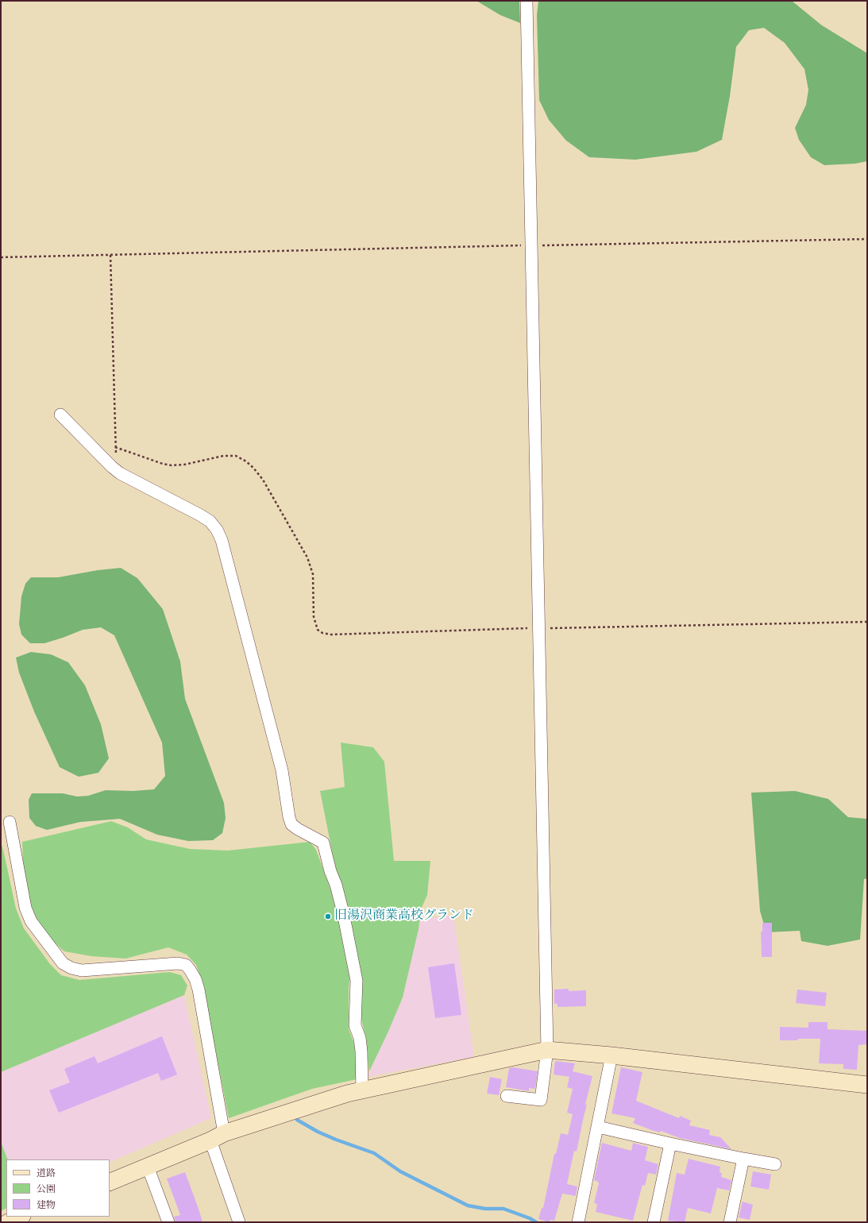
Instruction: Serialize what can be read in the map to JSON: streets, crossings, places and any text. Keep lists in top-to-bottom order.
{
  "places": ["旧湯沢商業高校グランド"],
  "legend": ["道路", "公園", "建物"]
}
